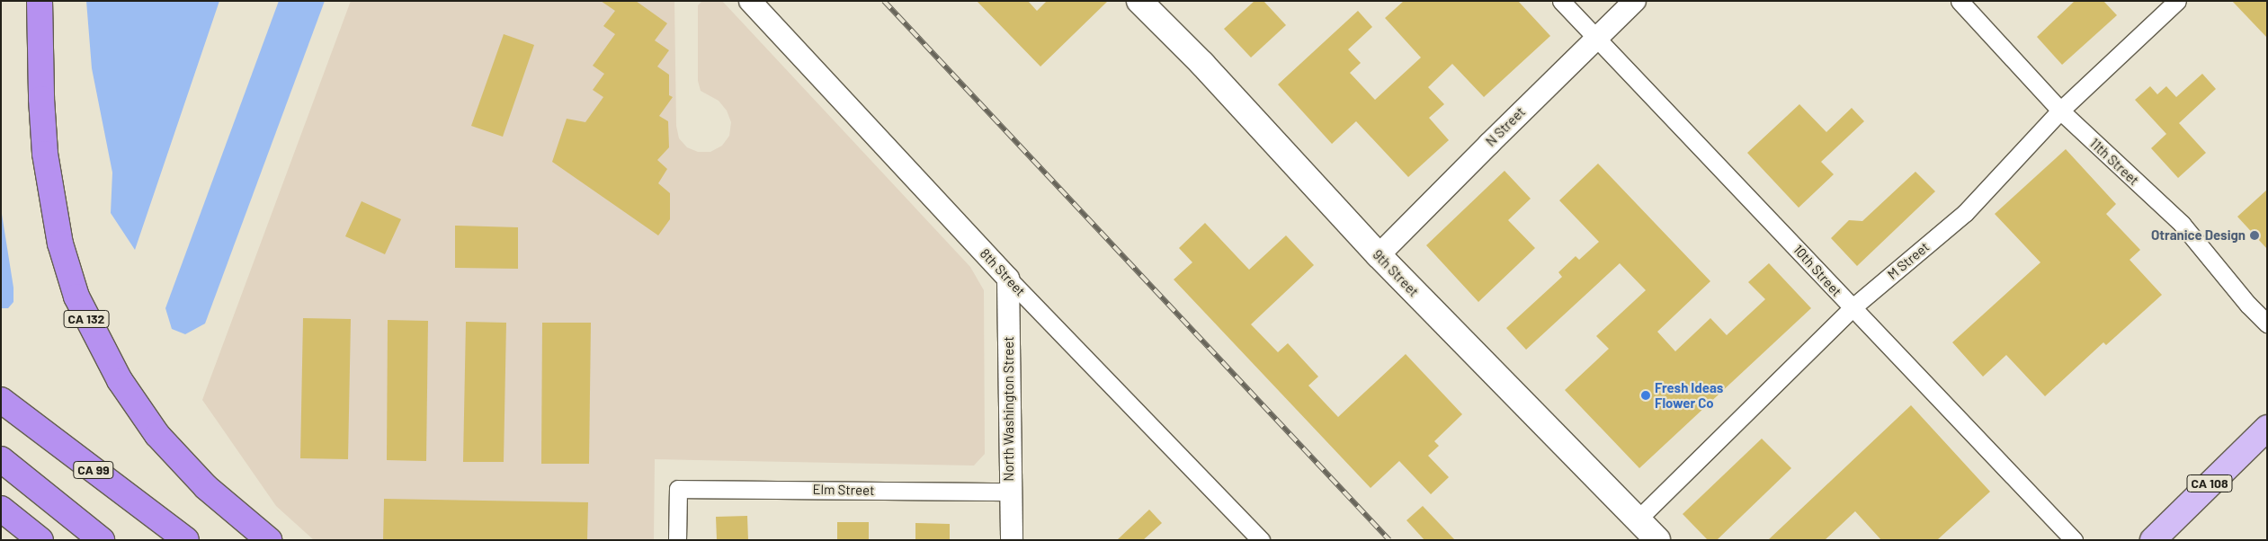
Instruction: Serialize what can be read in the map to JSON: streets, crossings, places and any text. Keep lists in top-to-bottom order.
{
  "streets": {
    "highway": ["CA 132", "CA 99"],
    "main road": ["9th Street", "CA 108"],
    "street": [
      "N Street",
      "11th Street",
      "M Street",
      "10th Street",
      "8th Street",
      "North Washington Street",
      "Elm Street"
    ]
  },
  "crossings": [
    ["N Street", "10th Street"],
    ["N Street", "9th Street"],
    ["11th Street", "M Street"],
    ["M Street", "10th Street"],
    ["M Street", "9th Street"],
    ["8th Street", "North Washington Street"],
    ["North Washington Street", "Elm Street"]
  ],
  "places": ["Otranice Design", "Fresh Ideas Flower Co"]
}
